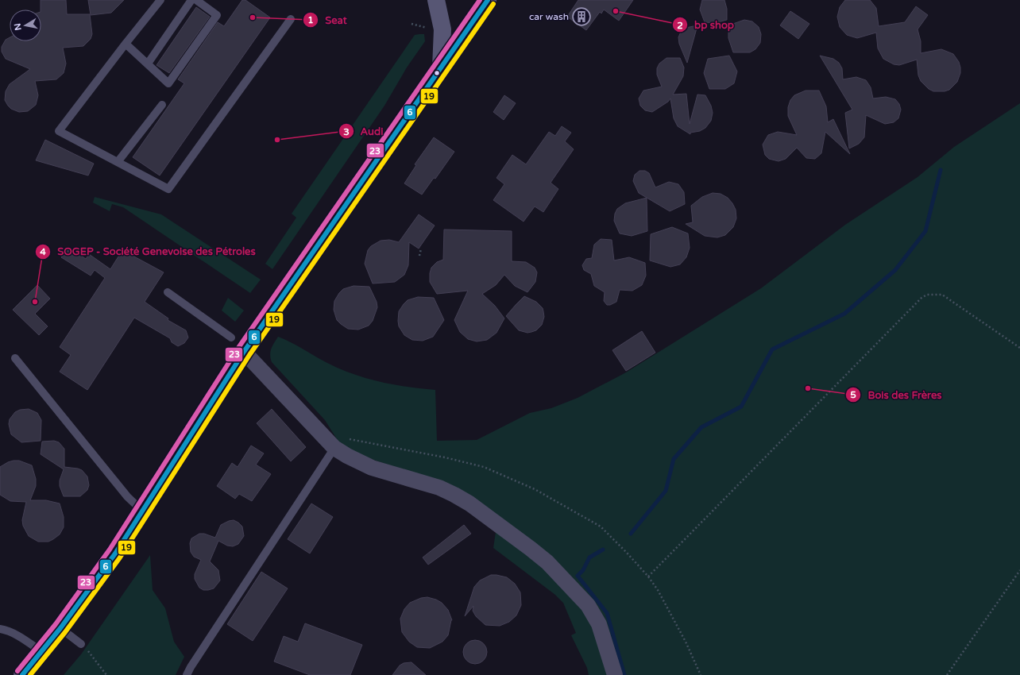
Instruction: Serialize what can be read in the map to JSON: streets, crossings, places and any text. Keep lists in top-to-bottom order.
{
  "places": {
    "other": [
      "bp shop",
      "Seat",
      "Audi",
      "SOGEP - Société Genevoise des Pétroles",
      "Bois des Frères"
    ],
    "building": ["car wash"]
  },
  "lines": ["transit line 6", "transit line 23", "transit line 19"],
  "north": "left"
}
